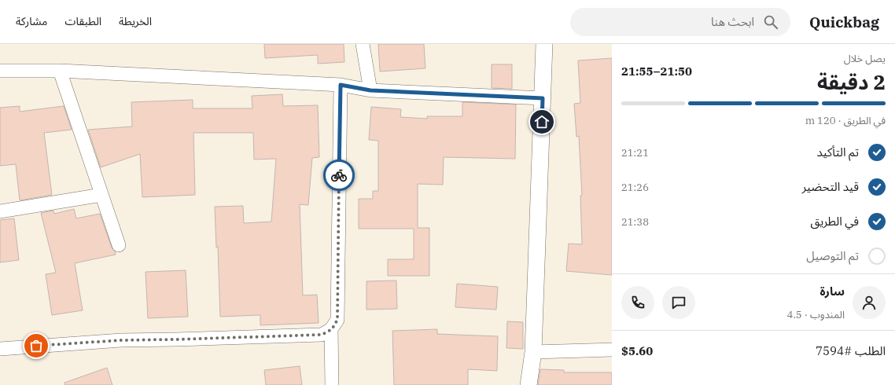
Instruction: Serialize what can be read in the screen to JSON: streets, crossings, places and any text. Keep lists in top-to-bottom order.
{
  "page": {
    "header": "Quickbag",
    "search": "ابحث هنا",
    "nav": ["الخريطة", "الطبقات", "مشاركة"],
    "heading": ["2 دقيقة", "يصل خلال", "21:50–21:55"],
    "panel": [
      "سارة",
      "المندوب · 4.5",
      "الطلب #7594",
      "$5.60"
    ],
    "bar": "في الطريق · 120 m",
    "list": [
      ["تم التأكيد", "21:21"],
      ["قيد التحضير", "21:26"],
      ["في الطريق", "21:38"],
      "تم التوصيل"
    ]
  }
}
